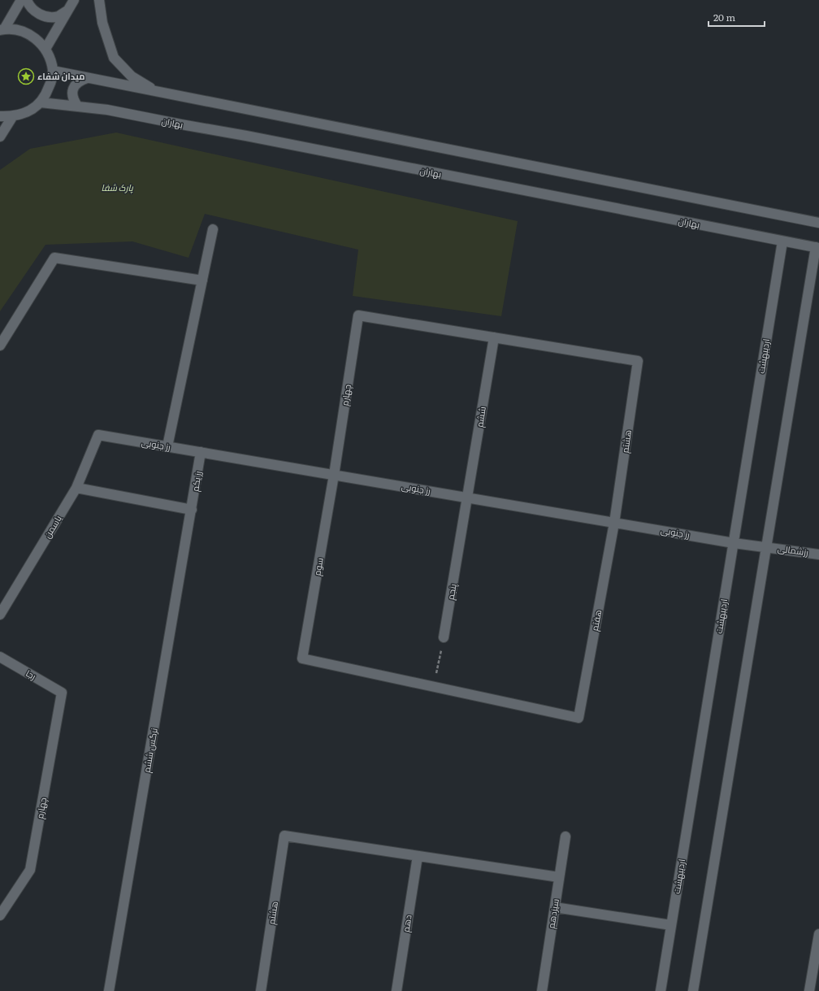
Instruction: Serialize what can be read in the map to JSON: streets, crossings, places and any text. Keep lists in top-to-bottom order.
{
  "streets": {
    "street": [
      "بهاران",
      "اردیبهشت",
      "چهارم",
      "ششم",
      "هشتم",
      "رز جنوبی",
      "رز یکم",
      "یاسمن",
      "رزشمالی",
      "سوم",
      "پنجم",
      "هفتم",
      "رجا",
      "نرگس ششم",
      "سیزدهم",
      "دهم"
    ]
  },
  "crossings": [
    ["بهاران", "اردیبهشت"],
    ["اردیبهشت", "رز جنوبی"],
    ["چهارم", "ششم"],
    ["چهارم", "هشتم"],
    ["چهارم", "رز جنوبی"],
    ["چهارم", "سوم"],
    ["چهارم", "رجا"],
    ["ششم", "هشتم"],
    ["ششم", "رز جنوبی"],
    ["ششم", "پنجم"],
    ["هشتم", "رز جنوبی"],
    ["هشتم", "هفتم"],
    ["هشتم", "دهم"],
    ["رز جنوبی", "رز یکم"],
    ["رز جنوبی", "یاسمن"],
    ["رز جنوبی", "رزشمالی"],
    ["رز جنوبی", "سوم"],
    ["رز جنوبی", "پنجم"],
    ["رز جنوبی", "هفتم"],
    ["رز یکم", "نرگس ششم"],
    ["سوم", "هفتم"]
  ],
  "parks": ["پارک شفا"],
  "places": {
    "place": ["میدان شفاء"]
  },
  "scale_bar": "20 m"
}
